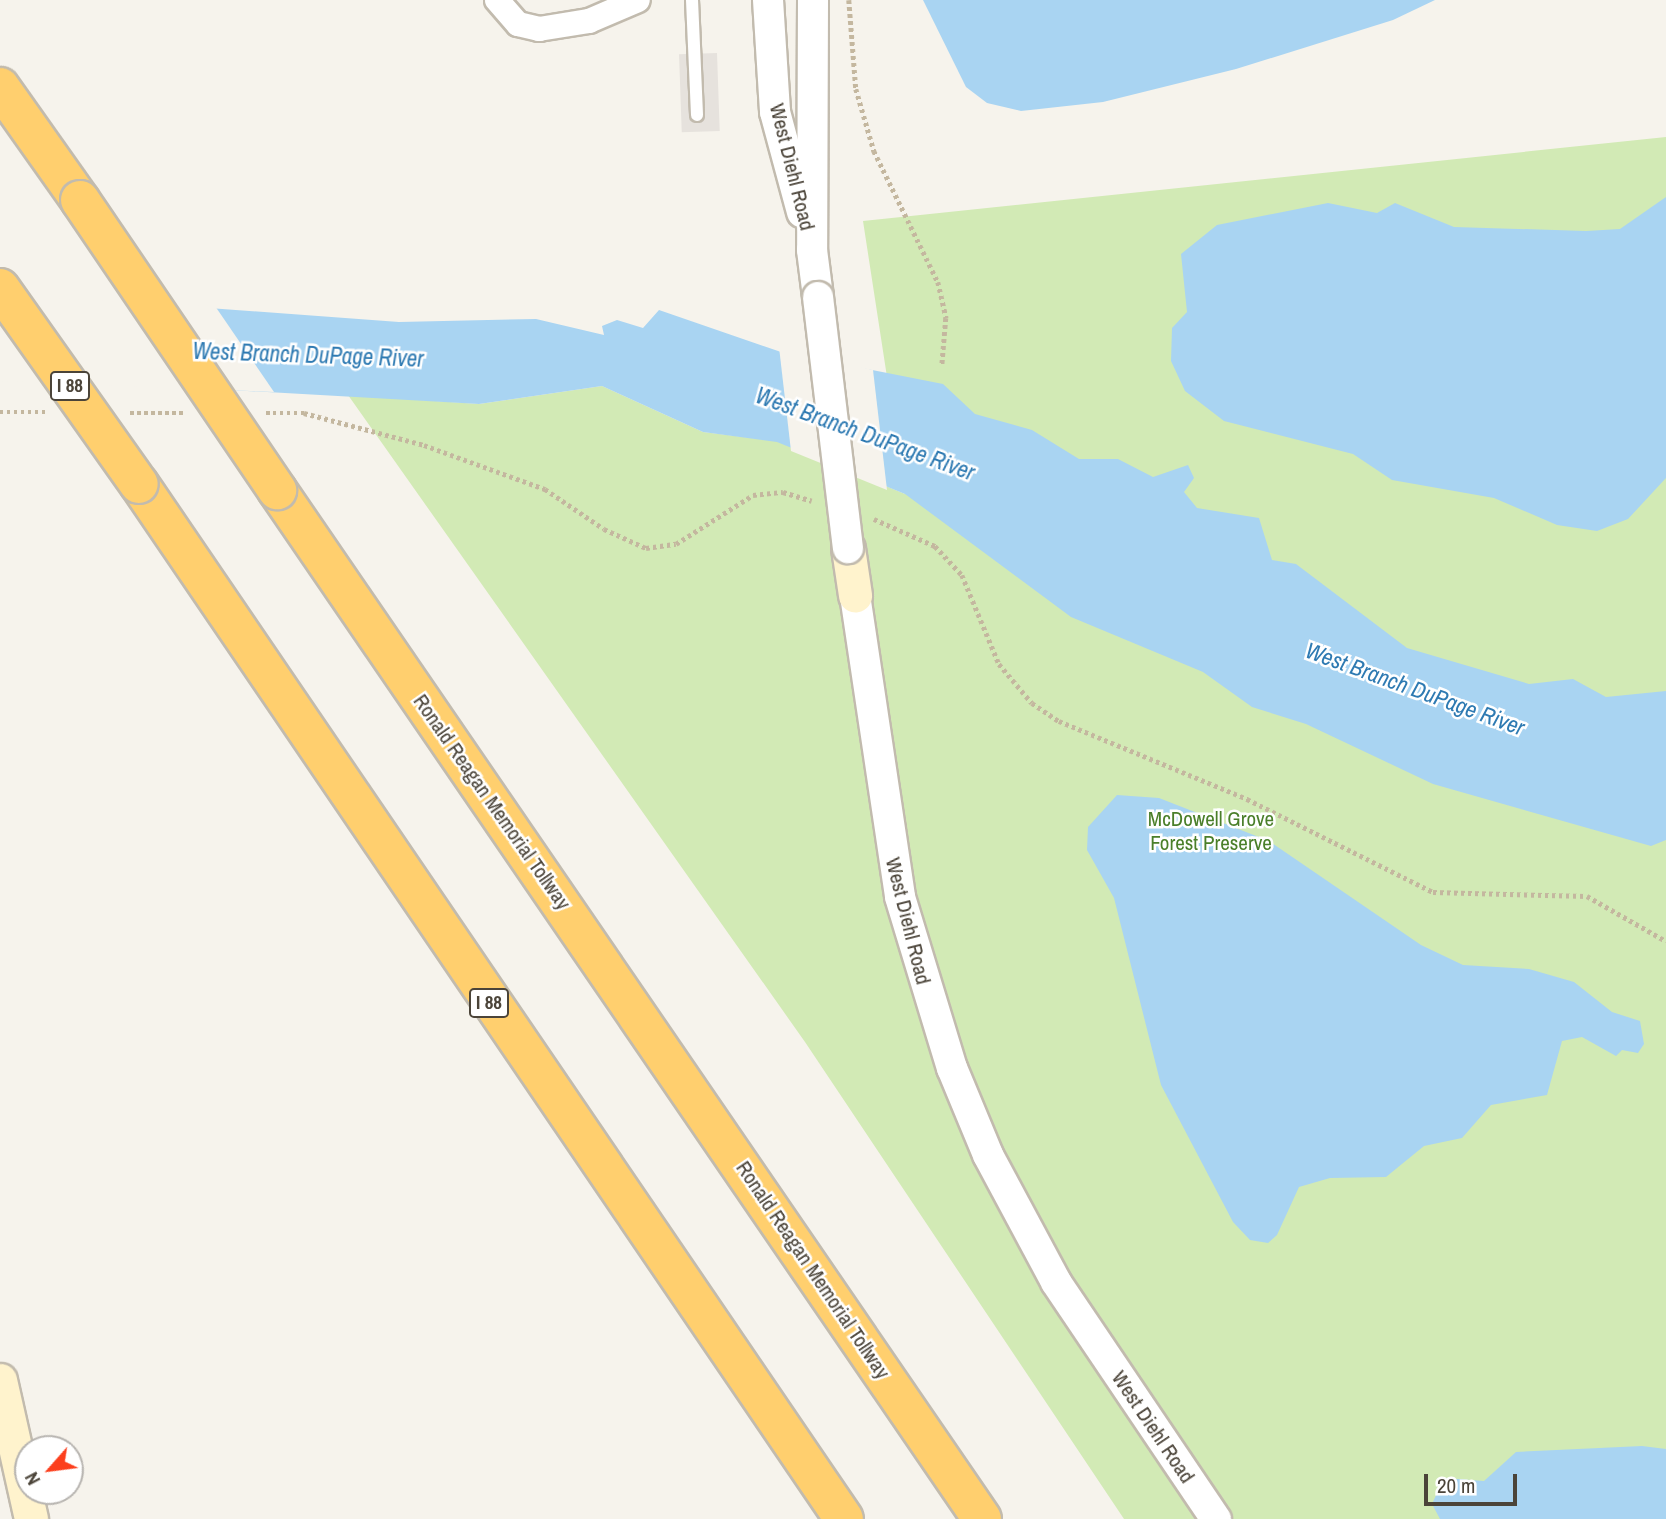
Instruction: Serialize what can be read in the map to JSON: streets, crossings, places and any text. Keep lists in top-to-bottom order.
{
  "streets": {
    "highway": ["I 88", "Ronald Reagan Memorial Tollway"],
    "main road": ["West Diehl Road"]
  },
  "water": ["West Branch DuPage River"],
  "parks": ["McDowell Grove Forest Preserve"],
  "scale_bar": "20 m",
  "north": "bottom left"
}
